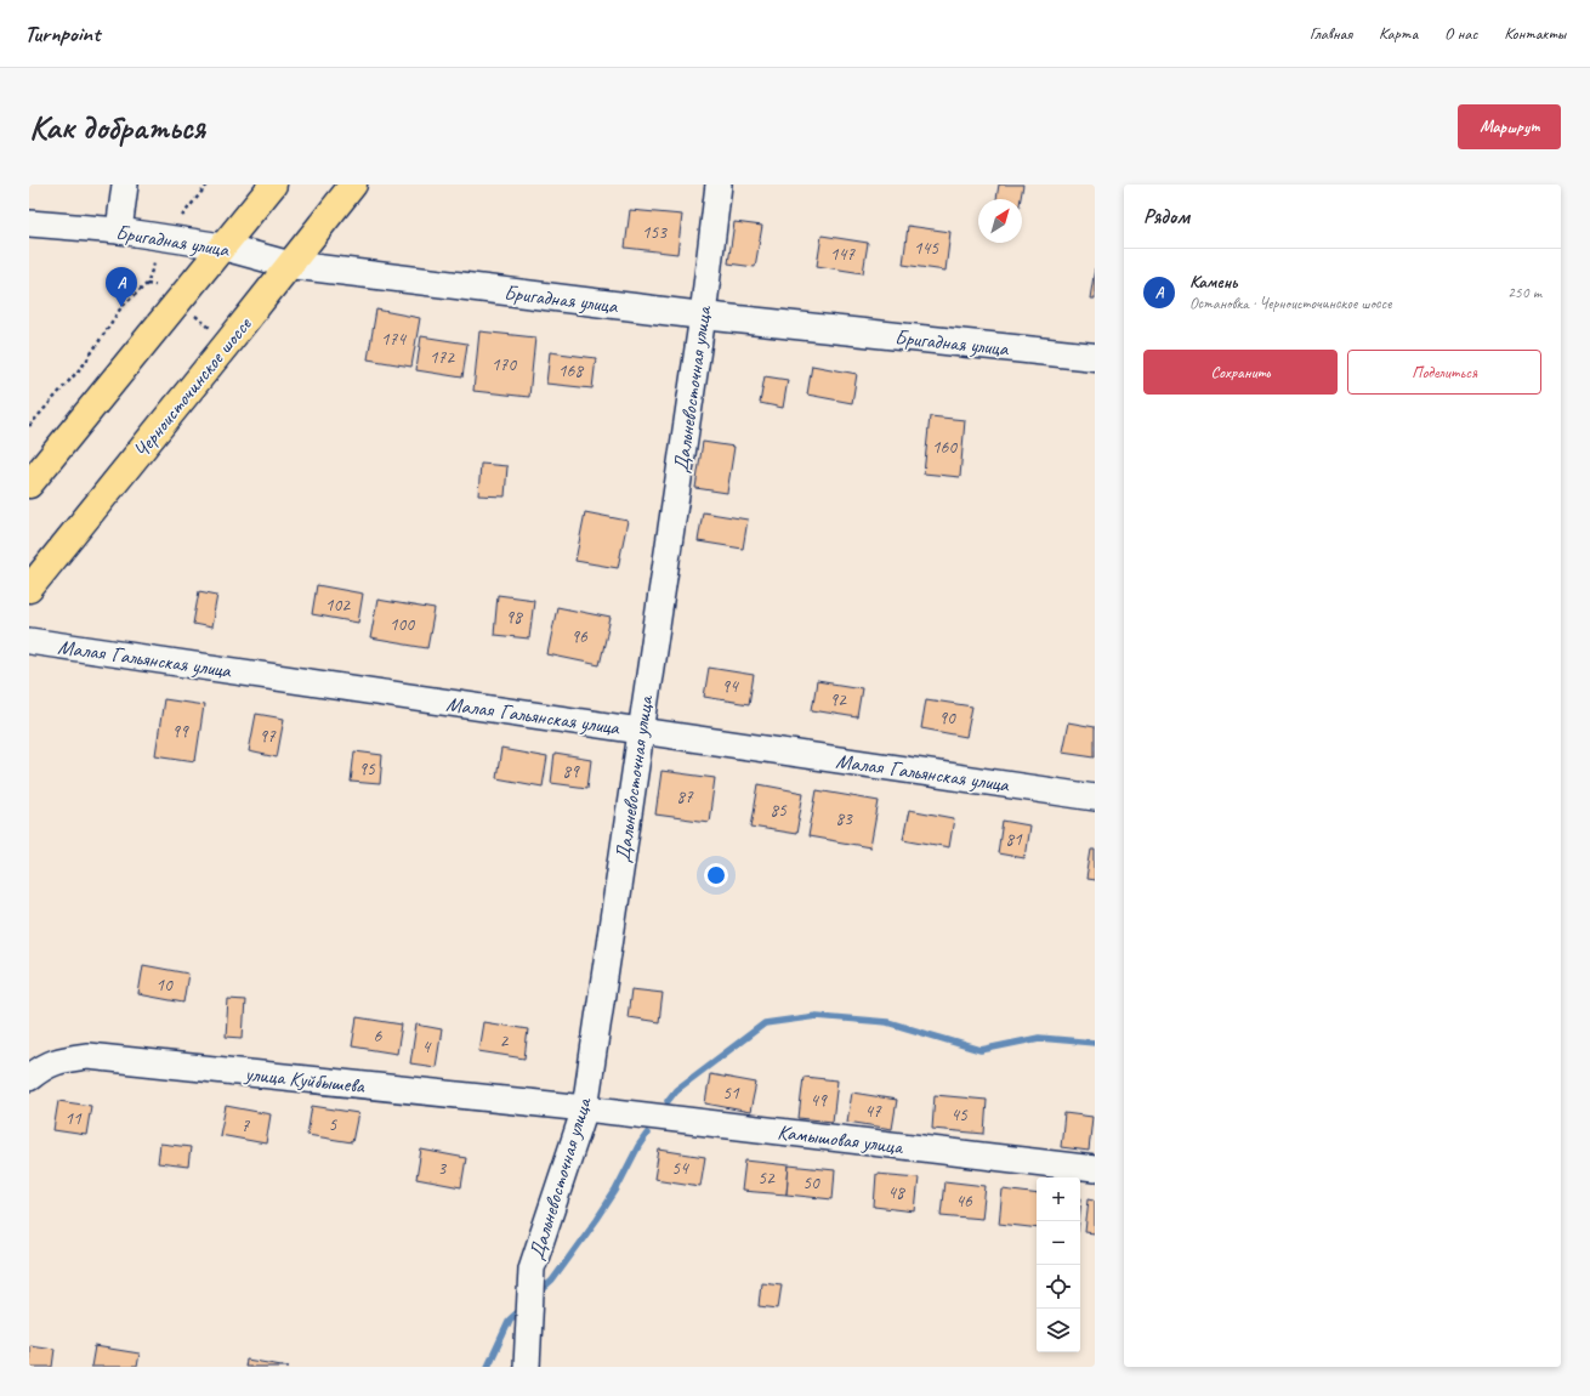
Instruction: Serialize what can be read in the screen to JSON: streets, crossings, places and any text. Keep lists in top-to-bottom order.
{
  "streets": {
    "main road": ["Черноисточинское шоссе"],
    "street": [
      "Бригадная улица",
      "Дальневосточная улица",
      "Малая Гальянская улица",
      "улица Куйбышева",
      "Камышовая улица"
    ]
  },
  "crossings": [
    ["Бригадная улица", "Черноисточинское шоссе"],
    ["Бригадная улица", "Дальневосточная улица"],
    ["Дальневосточная улица", "Малая Гальянская улица"],
    ["Дальневосточная улица", "улица Куйбышева"],
    ["Дальневосточная улица", "Камышовая улица"],
    ["улица Куйбышева", "Камышовая улица"]
  ],
  "house_numbers": [
    "153",
    "145",
    "147",
    "174",
    "172",
    "170",
    "168",
    "160",
    "102",
    "98",
    "100",
    "96",
    "94",
    "92",
    "90",
    "99",
    "97",
    "95",
    "89",
    "87",
    "85",
    "83",
    "81",
    "10",
    "6",
    "2",
    "4",
    "51",
    "49",
    "47",
    "45",
    "11",
    "5",
    "7",
    "3",
    "54",
    "52",
    "50",
    "48",
    "46"
  ],
  "north": "top right",
  "page": {
    "header": "Turnpoint",
    "nav": [
      "Главная",
      "Карта",
      "О нас",
      "Контакты"
    ],
    "buttons": [
      "Маршрут",
      ["Сохранить", "Поделиться"]
    ],
    "title": "Как добраться",
    "heading": "Рядом",
    "list": [
      {
        "mark": "A",
        "name": "Камень",
        "note": "Остановка · Черноисточинское шоссе",
        "value": "250 m"
      }
    ],
    "pins": "A",
    "map_buttons": ["+", "−"]
  }
}
